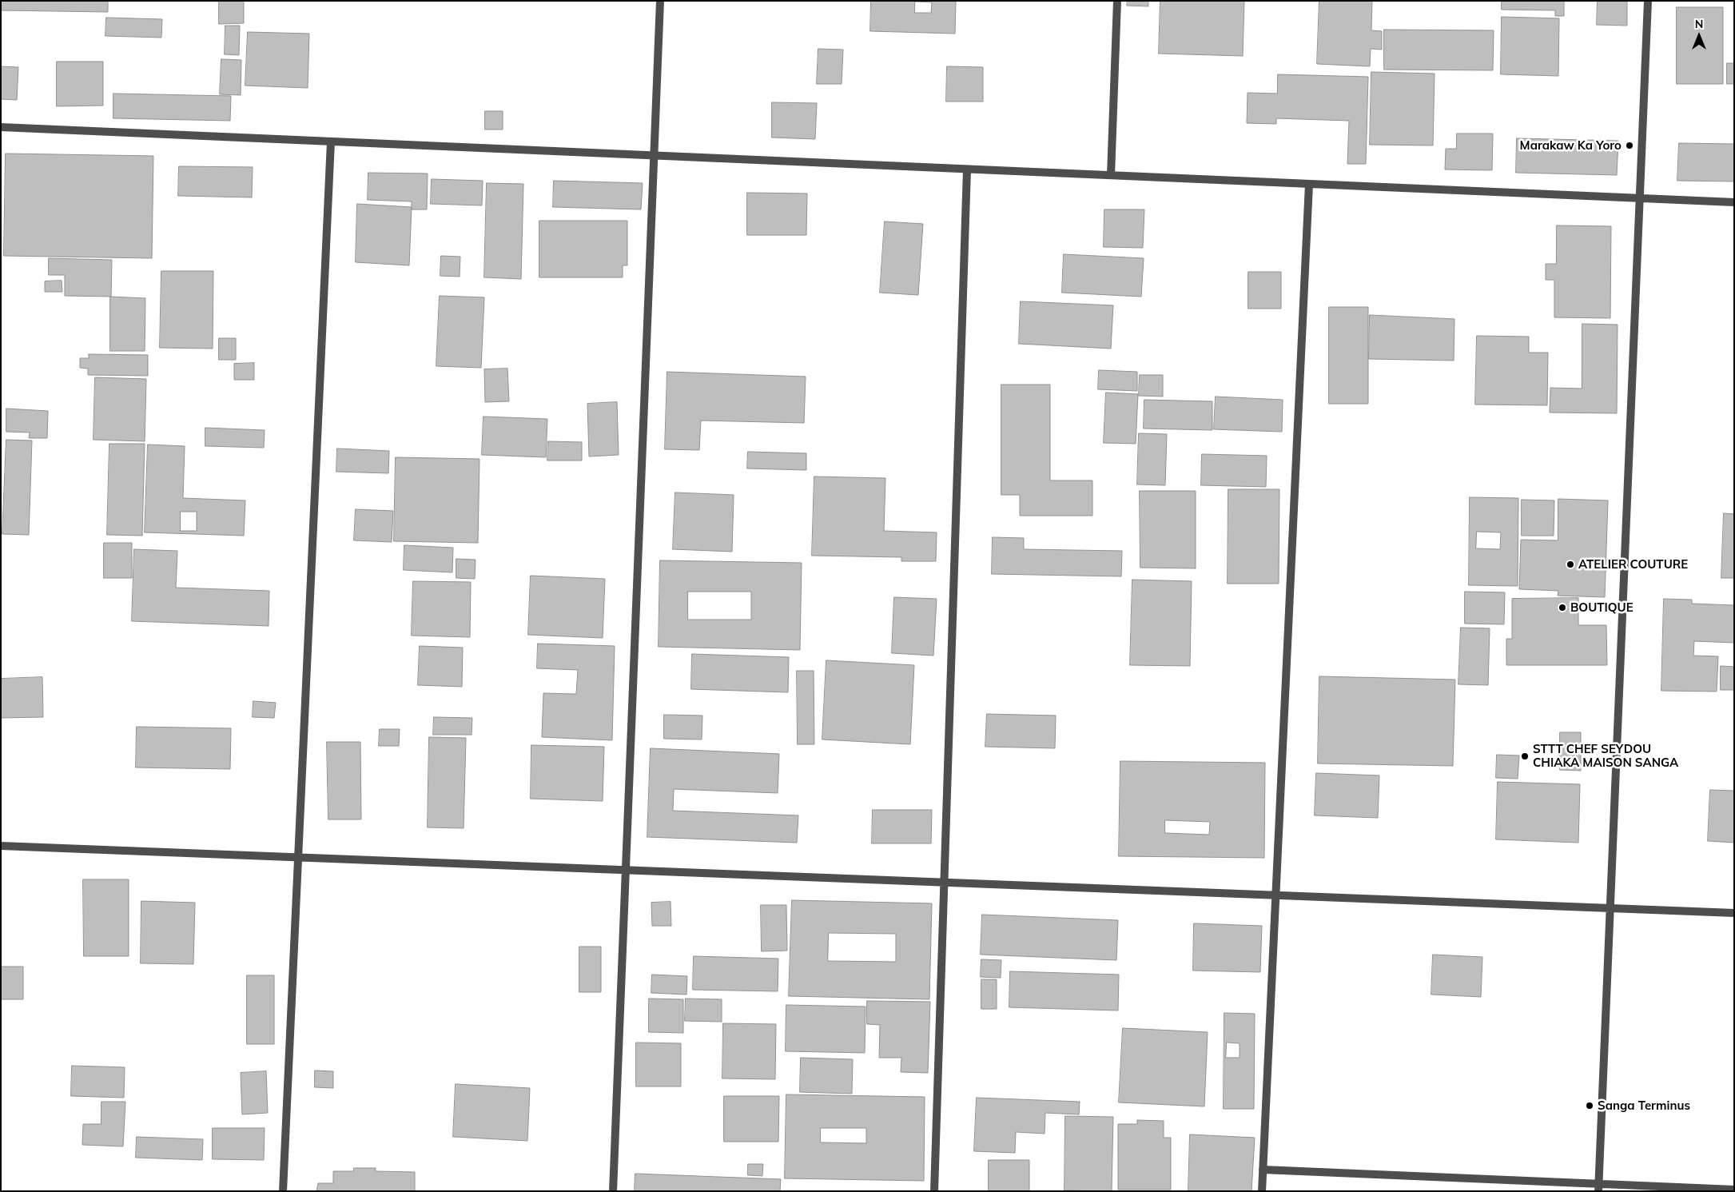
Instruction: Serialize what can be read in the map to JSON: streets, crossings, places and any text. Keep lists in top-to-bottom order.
{
  "places": [
    "Marakaw Ka Yoro",
    "ATELIER COUTURE",
    "BOUTIQUE",
    "STTT CHEF SEYDOU CHIAKA MAISON SANGA",
    "Sanga Terminus"
  ],
  "north": "top"
}
